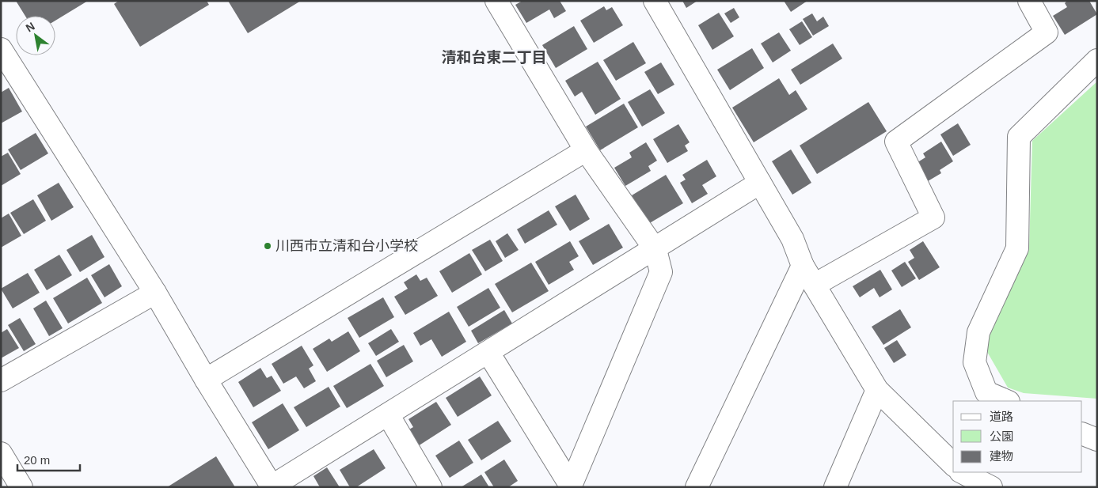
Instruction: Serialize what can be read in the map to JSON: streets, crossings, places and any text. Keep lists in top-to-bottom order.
{
  "districts": ["清和台東二丁目"],
  "places": ["川西市立清和台小学校"],
  "legend": ["道路", "公園", "建物"],
  "scale_bar": "20 m",
  "north": "top left"
}
